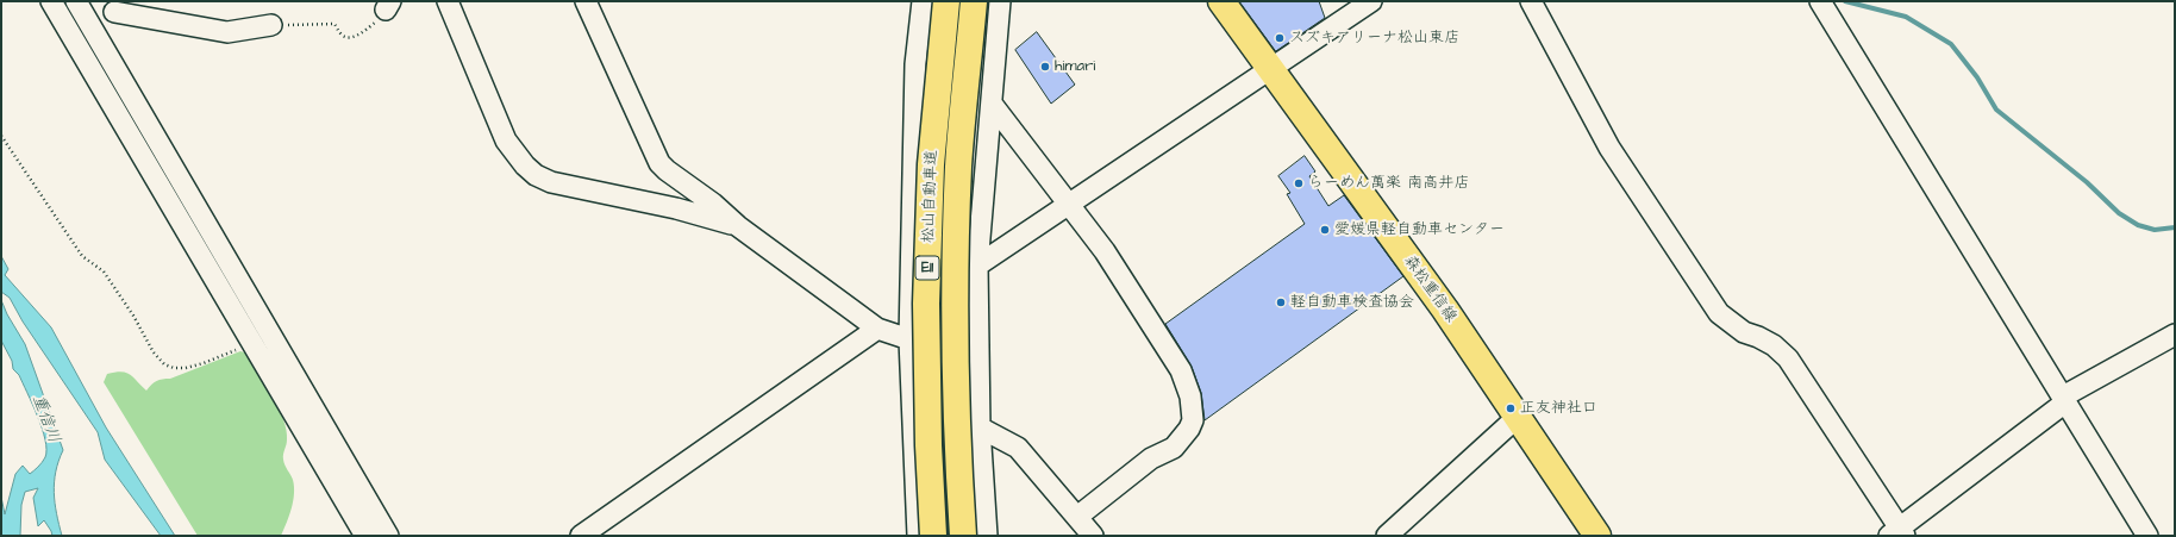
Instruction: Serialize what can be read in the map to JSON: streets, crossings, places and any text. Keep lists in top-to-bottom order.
{
  "streets": {
    "main road": ["松山自動車道", "E11", "森松重信線"]
  },
  "water": ["重信川"],
  "places": [
    "スズキアリーナ松山東店",
    "himari",
    "らーめん萬楽 南高井店",
    "愛媛県軽自動車センター",
    "軽自動車検査協会",
    "正友神社口"
  ]
}
